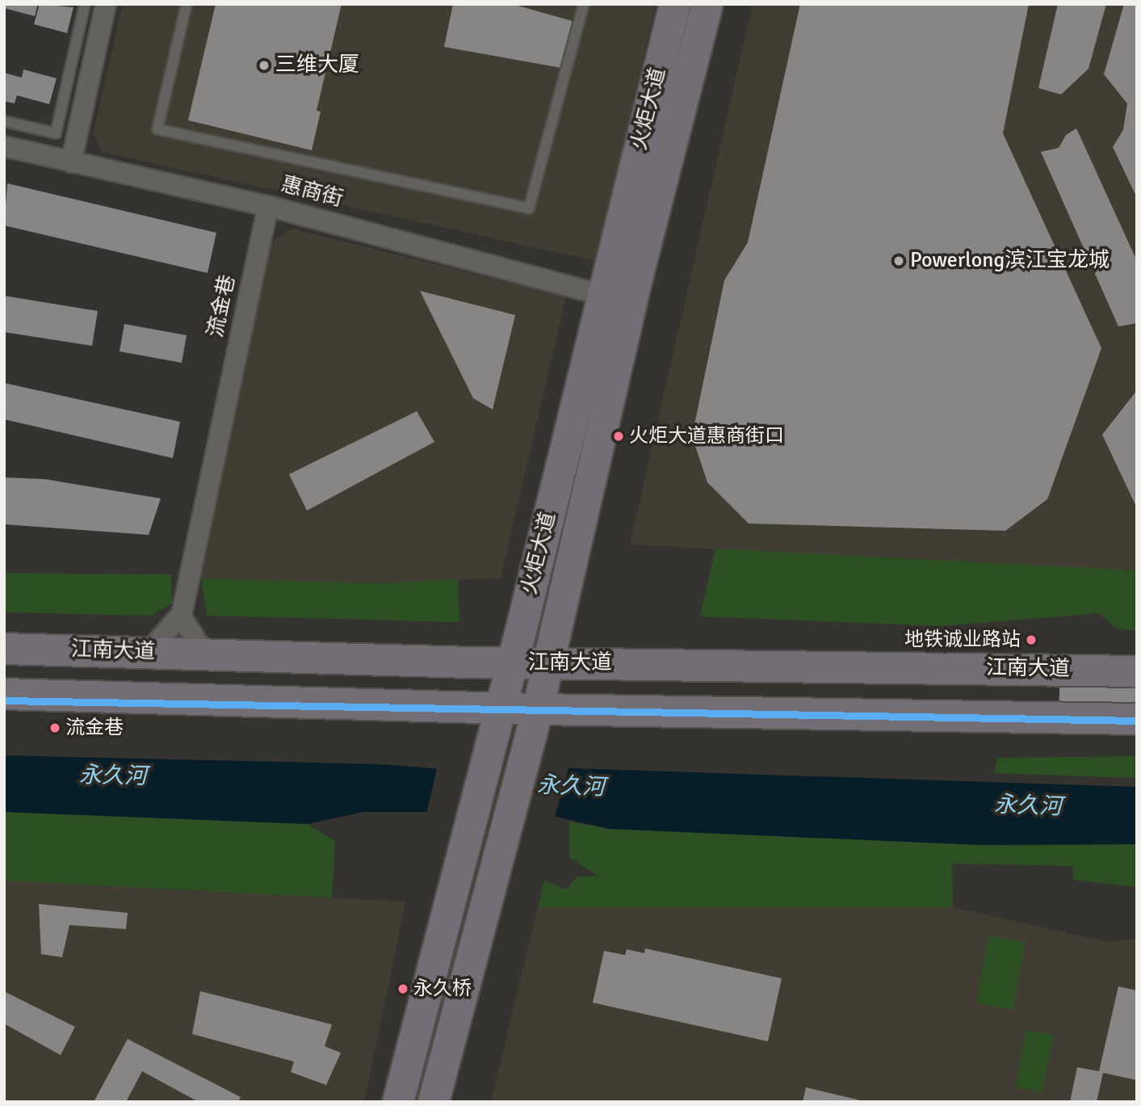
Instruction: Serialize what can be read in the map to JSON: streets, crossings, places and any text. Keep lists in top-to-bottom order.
{
  "streets": {
    "main road": ["火炬大道", "江南大道"],
    "street": ["惠商街", "流金巷"]
  },
  "crossings": [
    ["火炬大道", "惠商街"],
    ["火炬大道", "江南大道"],
    ["惠商街", "流金巷"]
  ],
  "water": ["永久河"],
  "places": [
    "三维大厦",
    "Powerlong滨江宝龙城",
    "火炬大道惠商街口",
    "地铁诚业路站",
    "流金巷",
    "永久桥"
  ]
}
